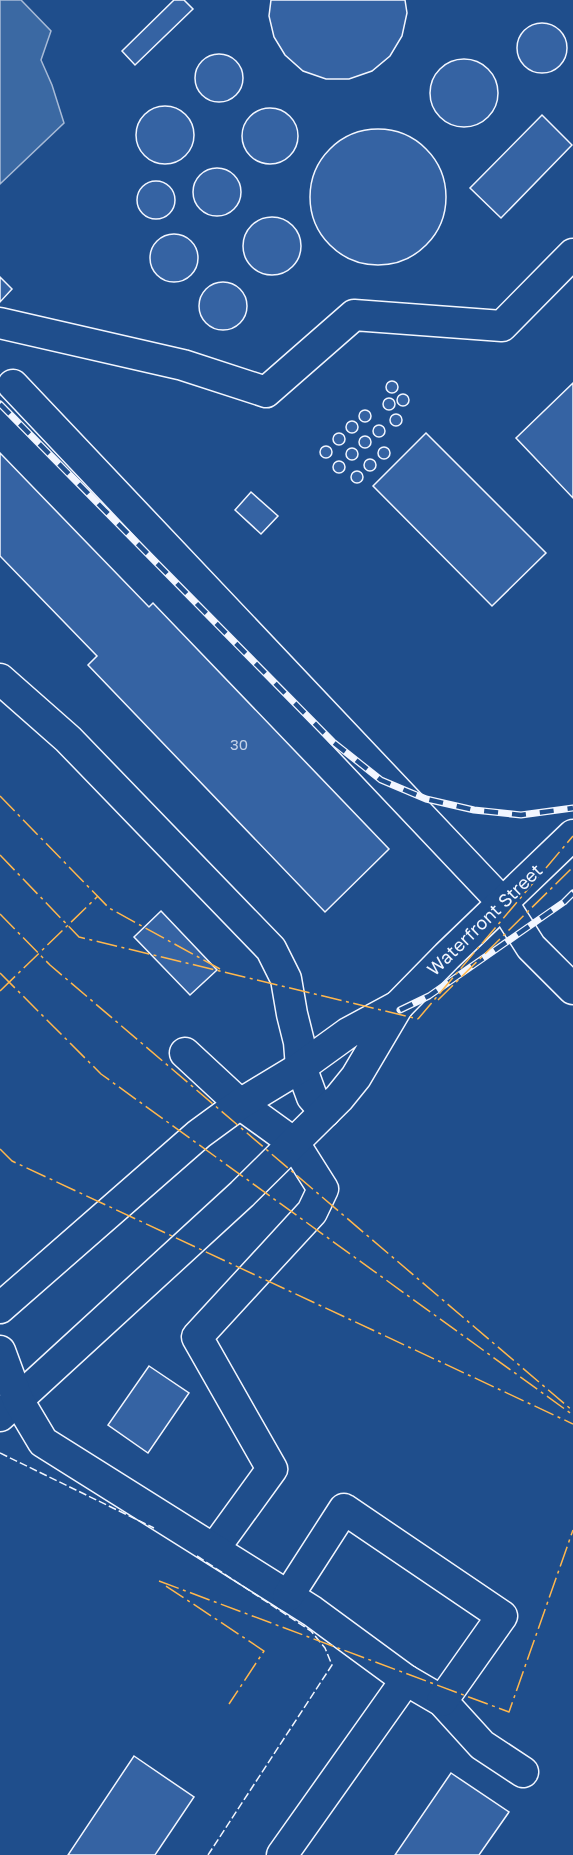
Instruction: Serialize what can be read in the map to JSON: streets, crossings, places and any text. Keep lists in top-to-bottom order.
{
  "streets": {
    "street": ["Waterfront Street"]
  },
  "house_numbers": ["30"]
}
